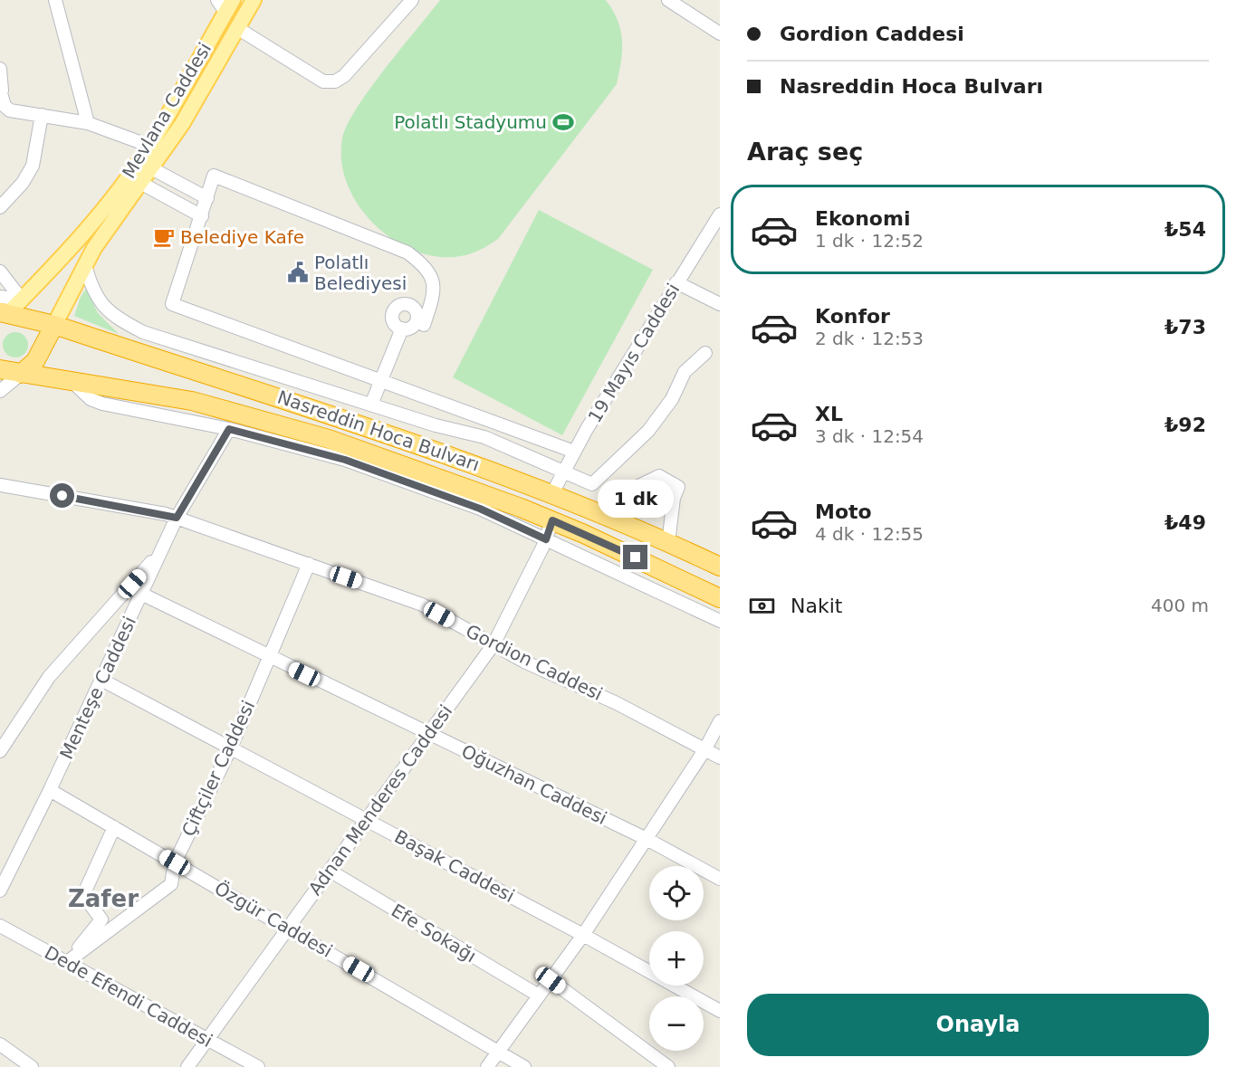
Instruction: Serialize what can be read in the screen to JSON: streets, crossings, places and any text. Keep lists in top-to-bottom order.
{
  "streets": {
    "highway": ["Nasreddin Hoca Bulvarı"],
    "main road": ["Mevlana Caddesi"],
    "street": [
      "19 Mayıs Caddesi",
      "Gordion Caddesi",
      "Menteşe Caddesi",
      "Çiftçiler Caddesi",
      "Oğuzhan Caddesi",
      "Adnan Menderes Caddesi",
      "Başak Caddesi",
      "Özgür Caddesi",
      "Efe Sokağı",
      "Dede Efendi Caddesi"
    ]
  },
  "crossings": [
    ["Mevlana Caddesi", "Nasreddin Hoca Bulvarı"],
    ["19 Mayıs Caddesi", "Nasreddin Hoca Bulvarı"],
    ["Nasreddin Hoca Bulvarı", "Adnan Menderes Caddesi"],
    ["Gordion Caddesi", "Menteşe Caddesi"],
    ["Gordion Caddesi", "Çiftçiler Caddesi"],
    ["Gordion Caddesi", "Adnan Menderes Caddesi"],
    ["Menteşe Caddesi", "Oğuzhan Caddesi"],
    ["Menteşe Caddesi", "Başak Caddesi"],
    ["Menteşe Caddesi", "Özgür Caddesi"],
    ["Çiftçiler Caddesi", "Oğuzhan Caddesi"],
    ["Çiftçiler Caddesi", "Başak Caddesi"],
    ["Çiftçiler Caddesi", "Özgür Caddesi"],
    ["Çiftçiler Caddesi", "Dede Efendi Caddesi"],
    ["Oğuzhan Caddesi", "Adnan Menderes Caddesi"],
    ["Adnan Menderes Caddesi", "Başak Caddesi"],
    ["Adnan Menderes Caddesi", "Özgür Caddesi"],
    ["Adnan Menderes Caddesi", "Efe Sokağı"],
    ["Adnan Menderes Caddesi", "Dede Efendi Caddesi"]
  ],
  "districts": ["Zafer"],
  "places": {
    "sports": ["Polatlı Stadyumu"],
    "cafe": ["Belediye Kafe"],
    "public building": ["Polatlı Belediyesi"]
  },
  "page": {
    "banner": ["Gordion Caddesi", "Nasreddin Hoca Bulvarı"],
    "heading": "Araç seç",
    "list": [
      {
        "name": "Ekonomi",
        "note": "1 dk · 12:52",
        "value": "₺54"
      },
      {
        "name": "Konfor",
        "note": "2 dk · 12:53",
        "value": "₺73"
      },
      {
        "name": "XL",
        "note": "3 dk · 12:54",
        "value": "₺92"
      },
      {
        "name": "Moto",
        "note": "4 dk · 12:55",
        "value": "₺49"
      }
    ],
    "bubble": "1 dk",
    "pay": ["Nakit", "400 m"],
    "map_buttons": ["+", "−"],
    "buttons": "Onayla"
  }
}
